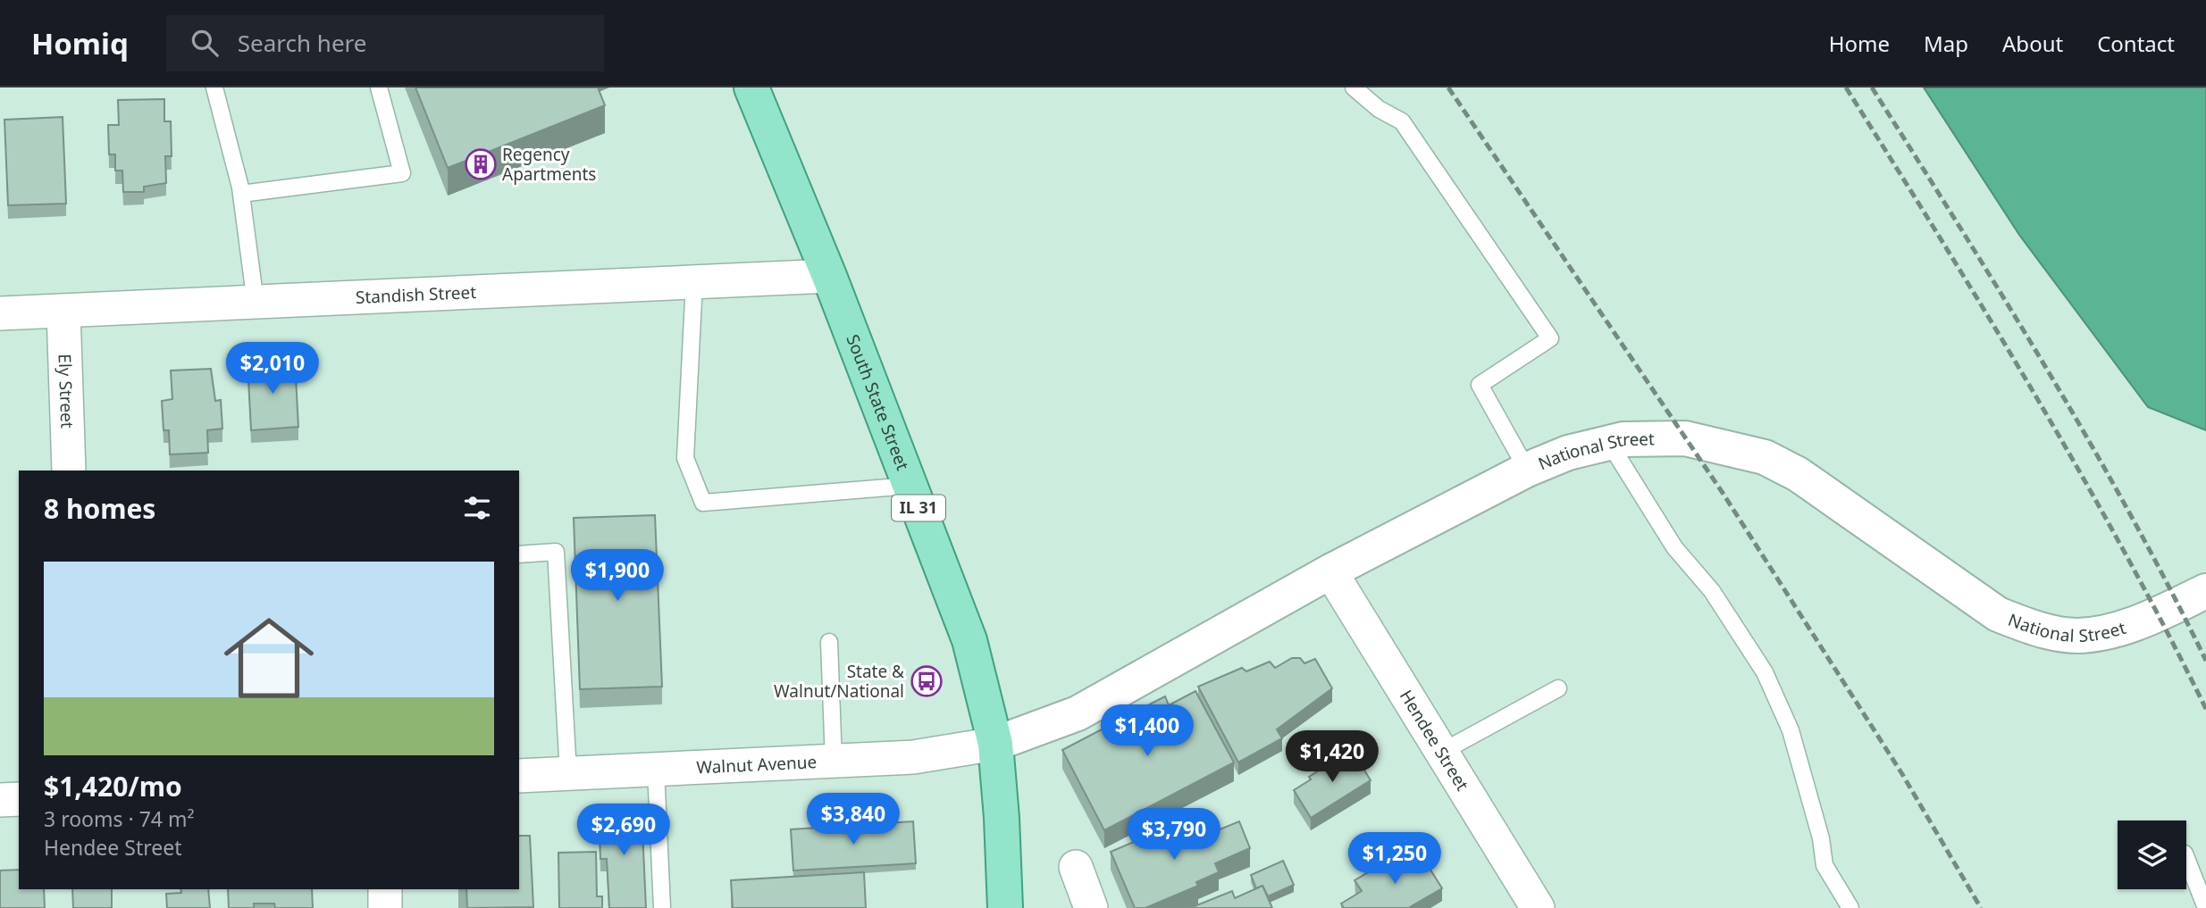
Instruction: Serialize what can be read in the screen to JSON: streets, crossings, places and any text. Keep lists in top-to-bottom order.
{
  "streets": {
    "main road": ["South State Street", "IL 31"],
    "street": [
      "Standish Street",
      "Ely Street",
      "National Street",
      "Hendee Street",
      "Walnut Avenue"
    ]
  },
  "crossings": [
    ["Standish Street", "Ely Street"],
    ["Standish Street", "South State Street"],
    ["South State Street", "National Street"],
    ["South State Street", "Walnut Avenue"],
    ["National Street", "Hendee Street"],
    ["National Street", "Walnut Avenue"]
  ],
  "places": {
    "building": ["Regency Apartments"],
    "bus stop": ["State & Walnut/National"]
  },
  "page": {
    "header": "Homiq",
    "search": "Search here",
    "nav": [
      "Home",
      "Map",
      "About",
      "Contact"
    ],
    "price": [
      "$2,010",
      "$1,900",
      "$1,400",
      "$1,420",
      "$3,840",
      "$2,690",
      "$3,790",
      "$1,250"
    ],
    "heading": "8 homes",
    "list": [
      {
        "name": "$1,420/mo",
        "note": "3 rooms · 74 m² · Hendee Street"
      }
    ]
  }
}
